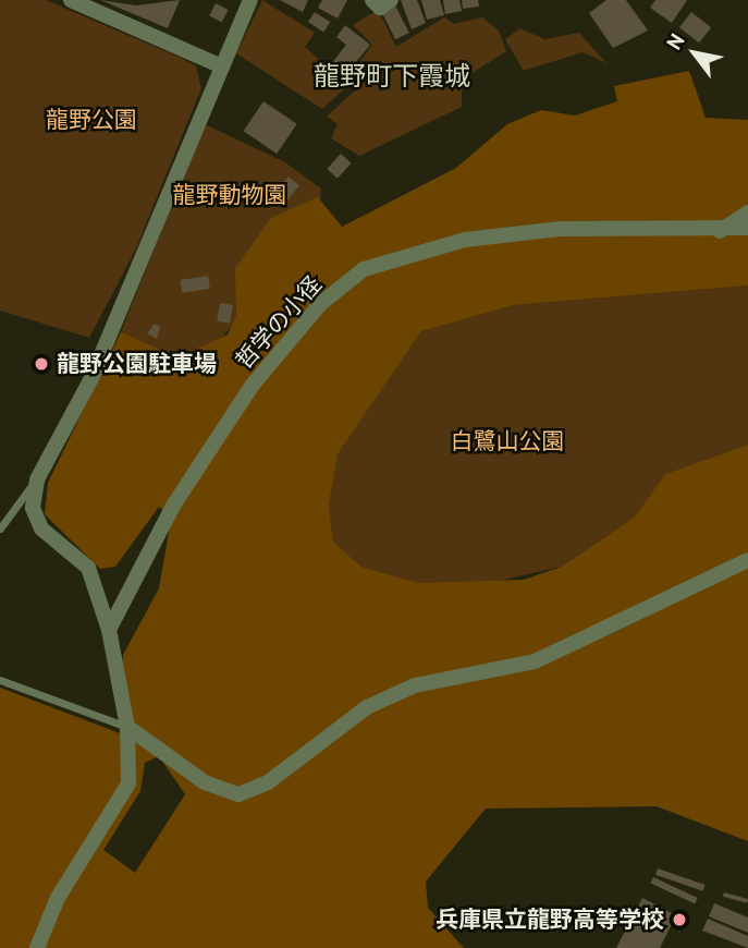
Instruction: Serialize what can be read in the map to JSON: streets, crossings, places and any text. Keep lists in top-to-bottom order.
{
  "streets": {
    "street": ["哲学の小径"]
  },
  "districts": ["龍野町下霞城"],
  "parks": ["龍野公園", "龍野動物園", "白鷺山公園"],
  "places": ["龍野公園駐車場", "兵庫県立龍野高等学校"],
  "north": "top left"
}
